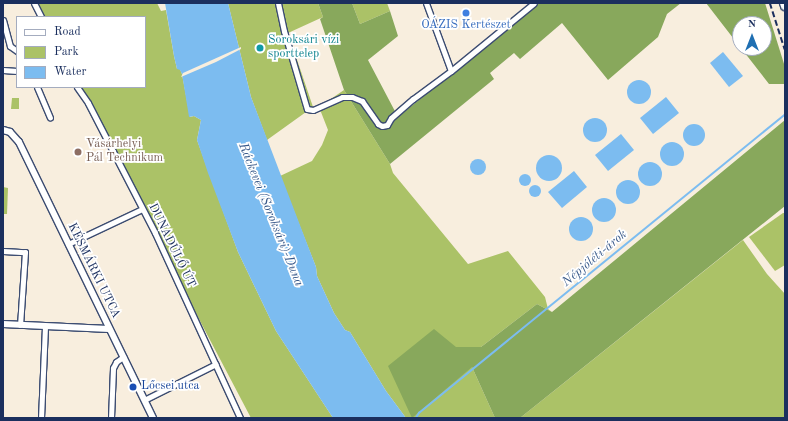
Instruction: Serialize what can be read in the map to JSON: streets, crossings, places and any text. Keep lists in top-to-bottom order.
{
  "streets": {
    "street": ["DUNADŰLŐ ÚT", "KÉSMÁRKI UTCA"]
  },
  "water": ["Ráckevei (Soroksári)-Duna", "Népjóléti-árok"],
  "places": [
    "OÁZIS Kertészet",
    "Soroksári vízi sporttelep",
    "Vásárhelyi Pál Technikum",
    "Lőcsei utca"
  ],
  "legend": ["Road", "Park", "Water"],
  "north": "top"
}
